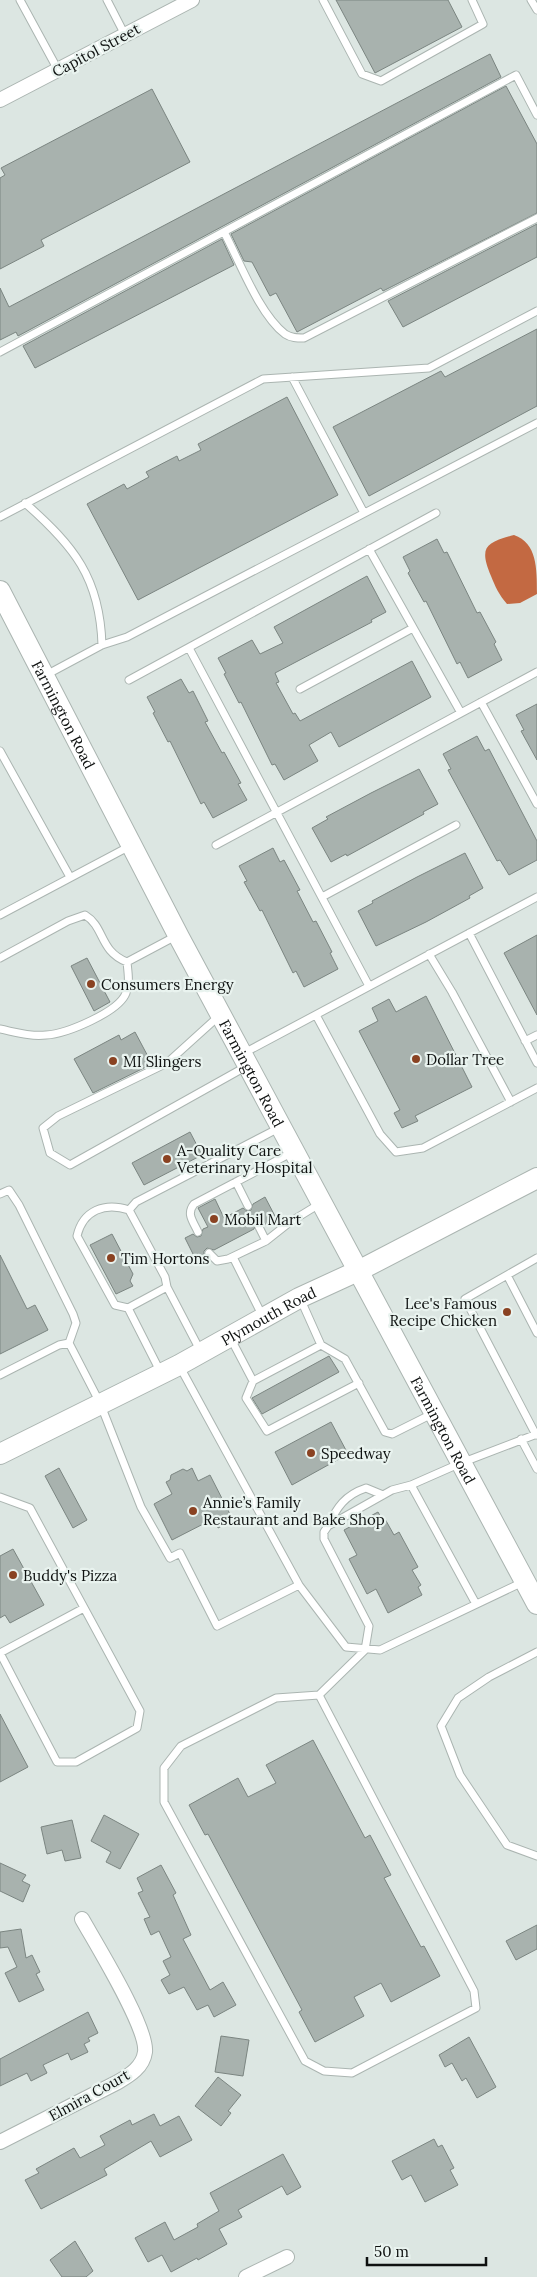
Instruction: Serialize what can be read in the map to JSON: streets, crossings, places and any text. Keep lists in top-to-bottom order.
{
  "streets": {
    "main road": ["Farmington Road", "Plymouth Road"],
    "street": ["Capitol Street", "Elmira Court"]
  },
  "crossings": [
    ["Farmington Road", "Plymouth Road"]
  ],
  "places": [
    "Consumers Energy",
    "Dollar Tree",
    "MI Slingers",
    "A-Quality Care Veterinary Hospital",
    "Mobil Mart",
    "Tim Hortons",
    "Lee's Famous Recipe Chicken",
    "Speedway",
    "Annie’s Family Restaurant and Bake Shop",
    "Buddy's Pizza"
  ],
  "scale_bar": "50 m"
}
